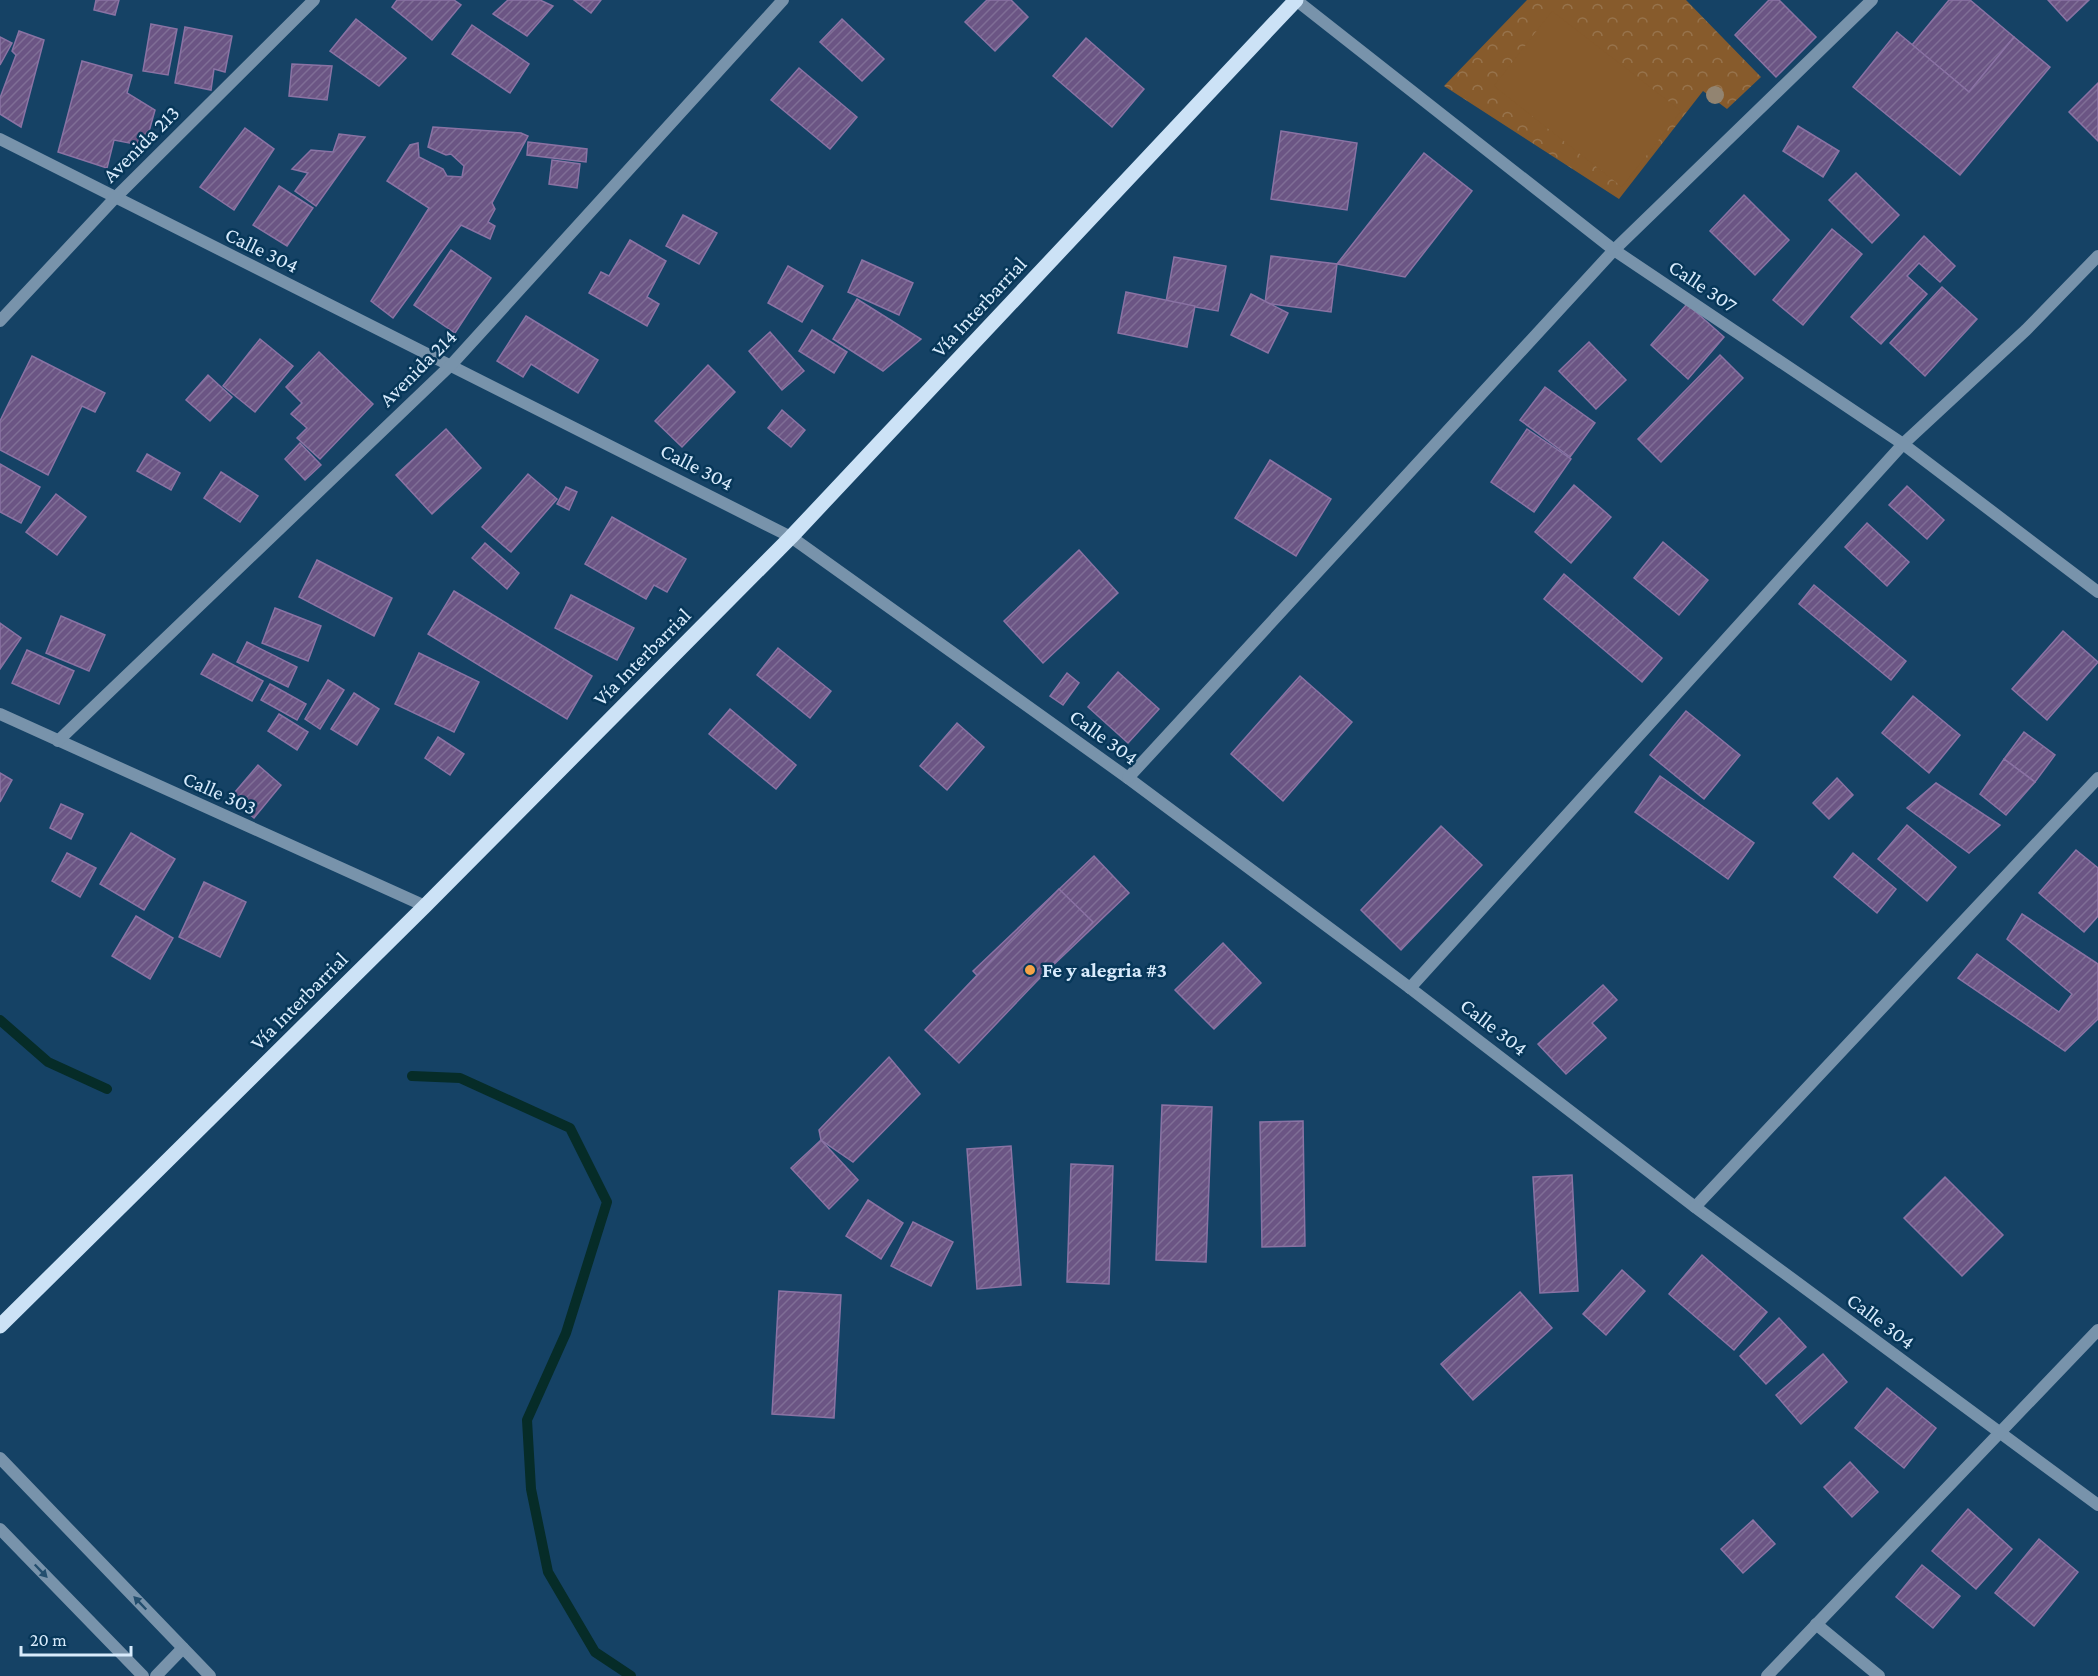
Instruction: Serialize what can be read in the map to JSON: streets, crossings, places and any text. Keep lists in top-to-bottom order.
{
  "streets": {
    "main road": ["Vía Interbarrial"],
    "street": [
      "Avenida 213",
      "Calle 304",
      "Calle 307",
      "Avenida 214",
      "Calle 303"
    ]
  },
  "crossings": [
    ["Avenida 213", "Calle 304"],
    ["Calle 304", "Vía Interbarrial"],
    ["Calle 304", "Avenida 214"],
    ["Calle 307", "Vía Interbarrial"],
    ["Vía Interbarrial", "Calle 303"],
    ["Avenida 214", "Calle 303"]
  ],
  "places": ["Fe y alegria #3"],
  "scale_bar": "20 m"
}
